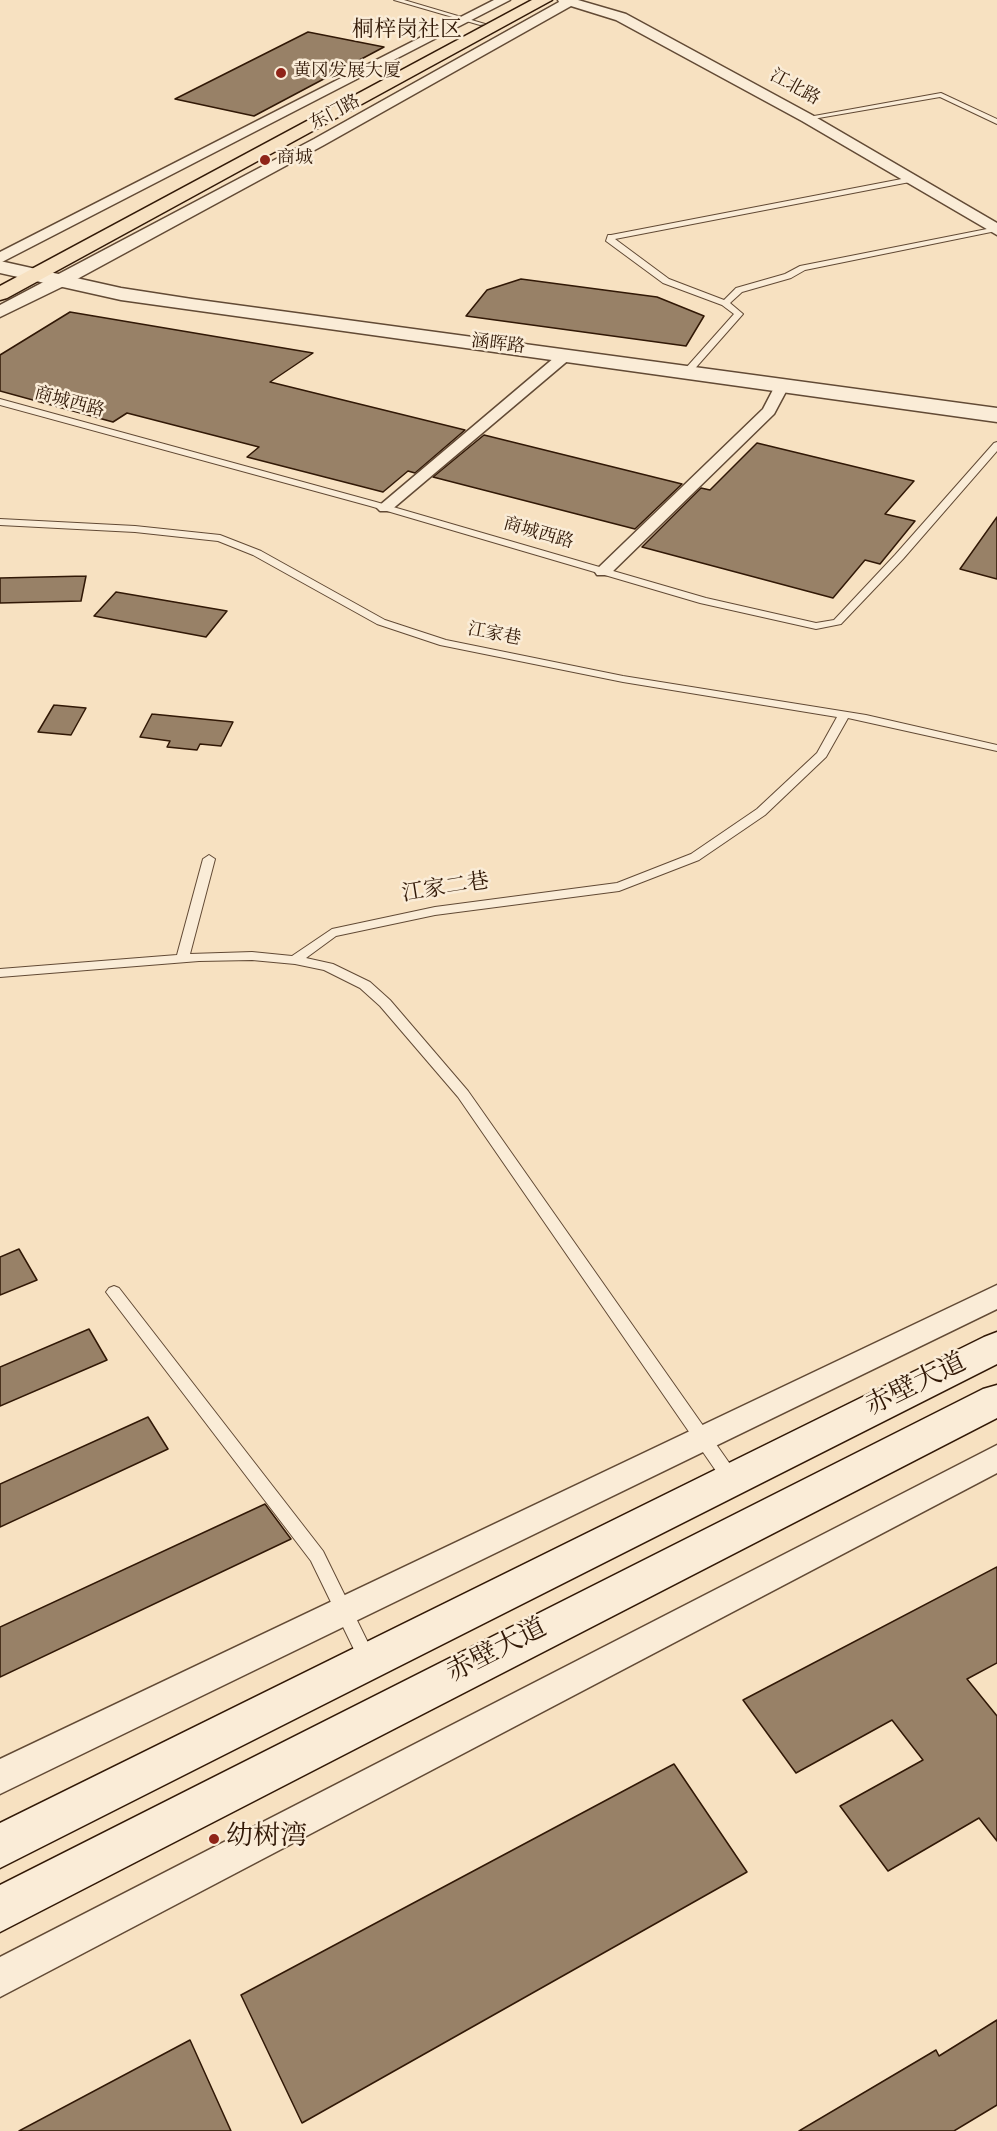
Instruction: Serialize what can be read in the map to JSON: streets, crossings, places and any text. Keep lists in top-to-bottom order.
{
  "streets": {
    "main road": ["东门路", "涵晖路", "赤壁大道"],
    "street": ["江北路"],
    "lane": ["商城西路", "江家巷", "江家二巷"]
  },
  "crossings": [
    ["东门路", "涵晖路"],
    ["江家巷", "江家二巷"]
  ],
  "districts": ["桐梓岗社区"],
  "places": ["黄冈发展大厦", "商城", "幼树湾"]
}
